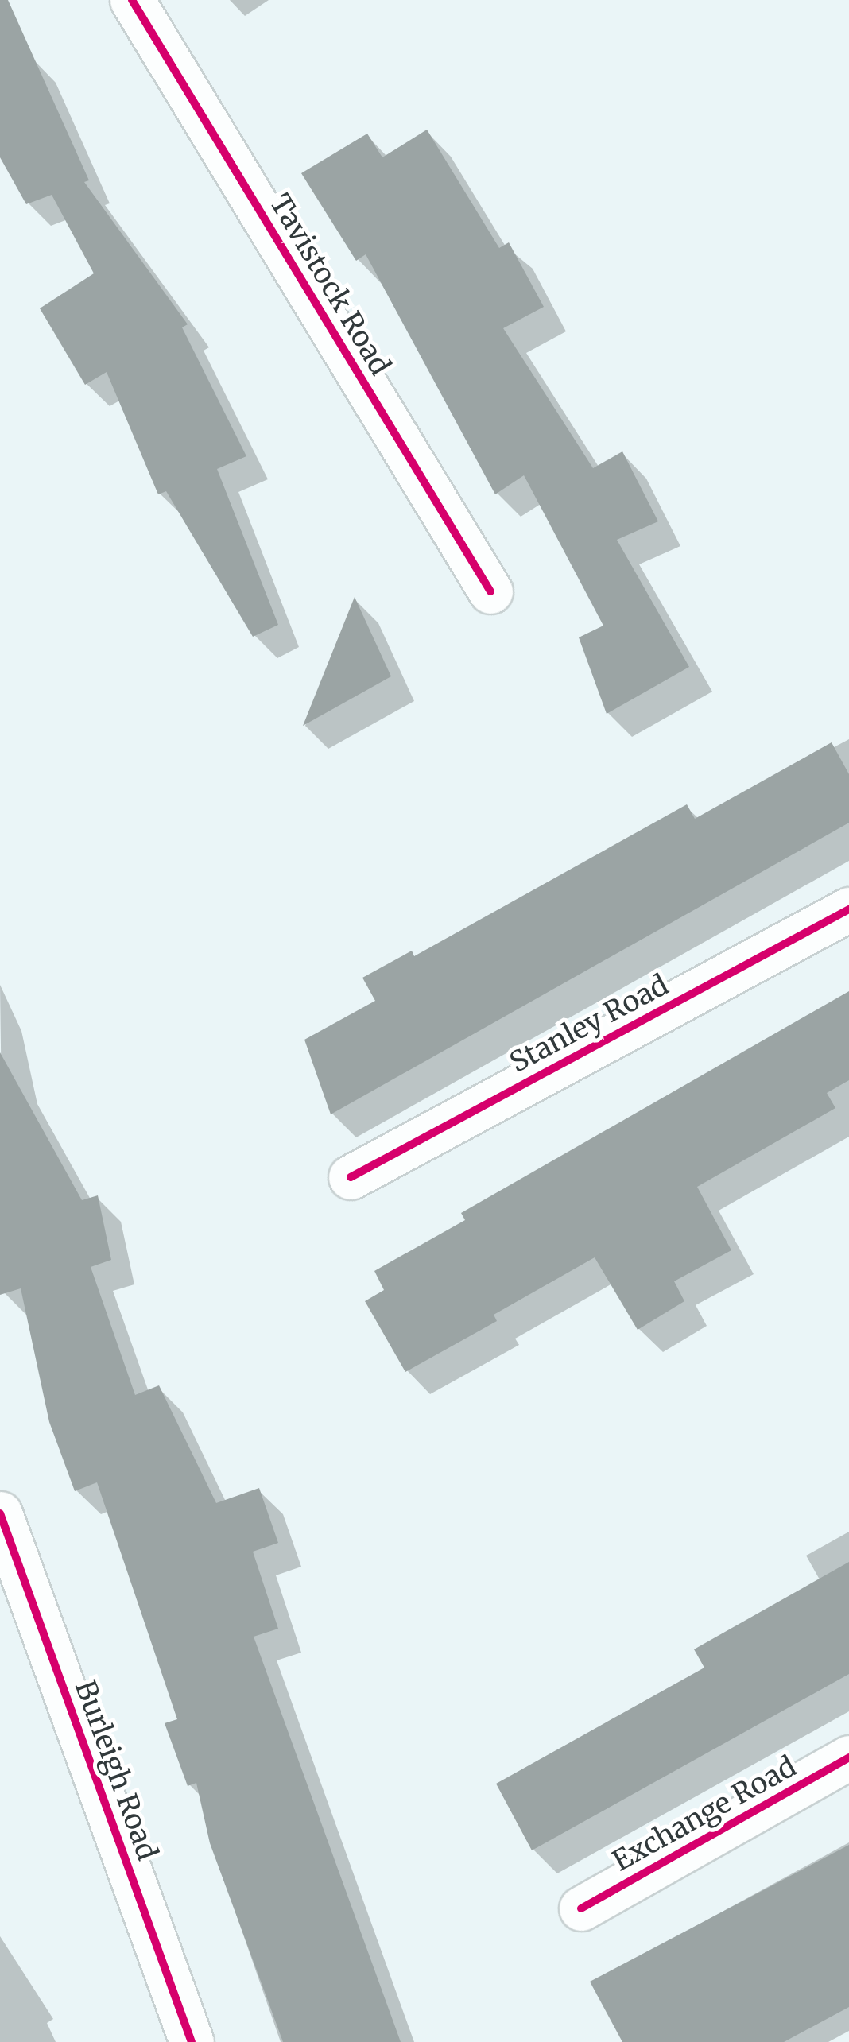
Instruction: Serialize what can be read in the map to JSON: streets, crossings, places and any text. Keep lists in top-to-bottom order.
{
  "streets": {
    "street": [
      "Tavistock Road",
      "Stanley Road",
      "Burleigh Road",
      "Exchange Road"
    ]
  }
}
